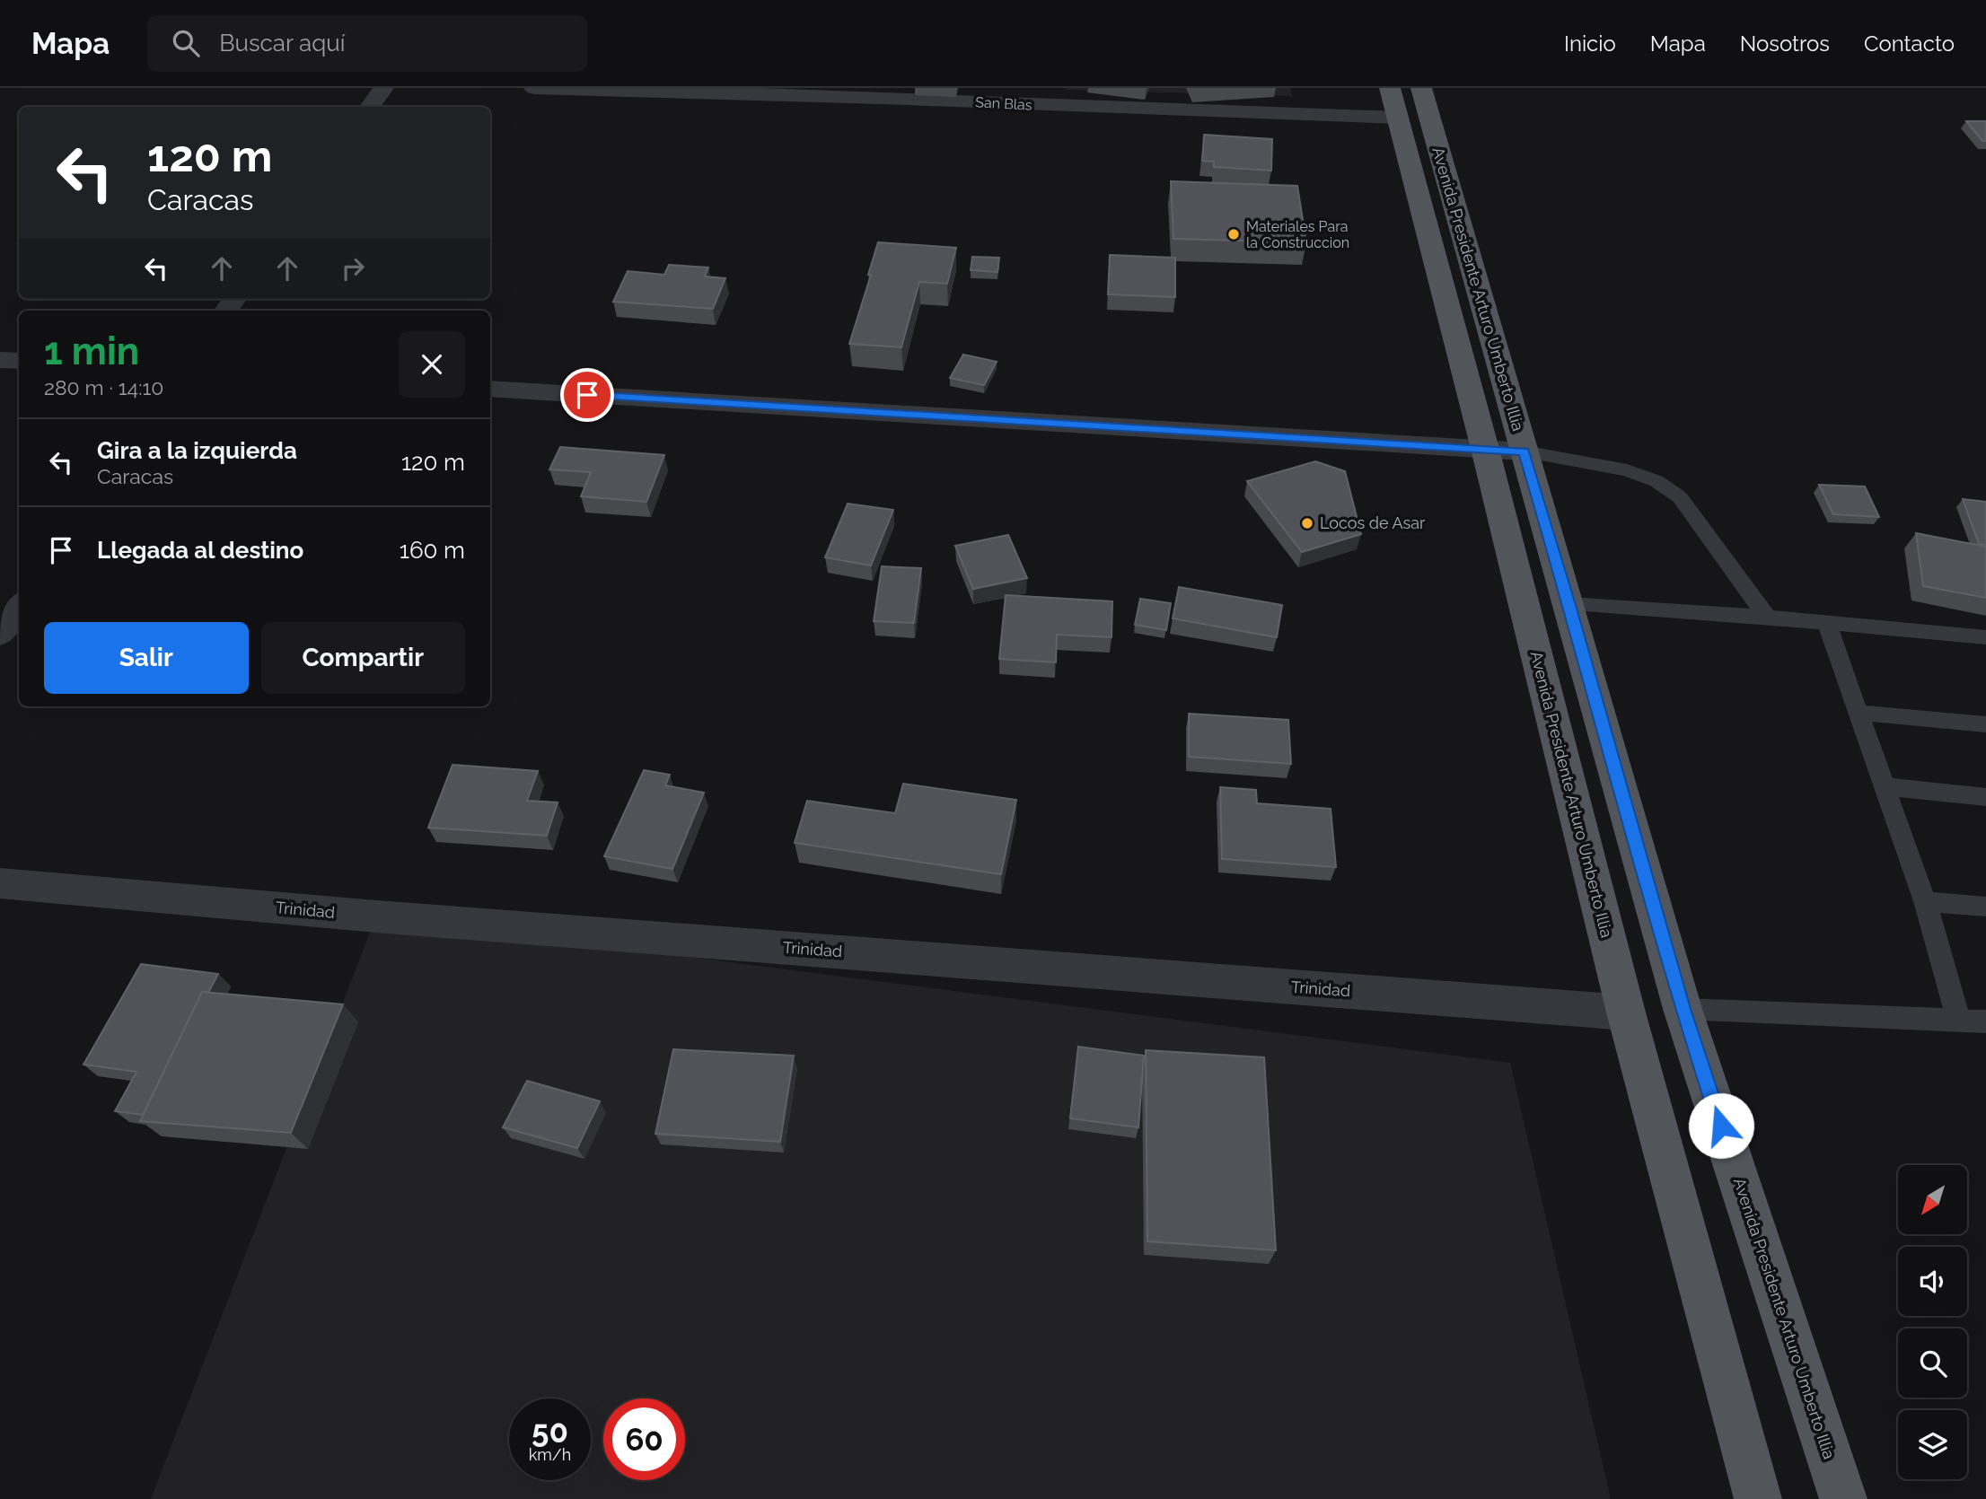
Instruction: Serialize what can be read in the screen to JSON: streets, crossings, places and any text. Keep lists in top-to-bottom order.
{
  "streets": {
    "main road": ["Avenida Presidente Arturo Umberto Illia"],
    "street": ["San Blas", "Trinidad"]
  },
  "crossings": [
    ["San Blas", "Avenida Presidente Arturo Umberto Illia"],
    ["Avenida Presidente Arturo Umberto Illia", "Trinidad"]
  ],
  "places": ["Materiales Para la Construccion", "Locos de Asar"],
  "north": "bottom left",
  "page": {
    "header": "Mapa",
    "search": "Buscar aquí",
    "nav": [
      "Inicio",
      "Mapa",
      "Nosotros",
      "Contacto"
    ],
    "turn": ["120 m", "Caracas"],
    "heading": ["1 min", "280 m · 14:10"],
    "list": [
      {
        "name": "Gira a la izquierda",
        "note": "Caracas",
        "value": "120 m"
      },
      {
        "name": "Llegada al destino",
        "value": "160 m"
      }
    ],
    "buttons": ["Salir", "Compartir"],
    "speed": "50 km/h",
    "limit": "60"
  }
}
